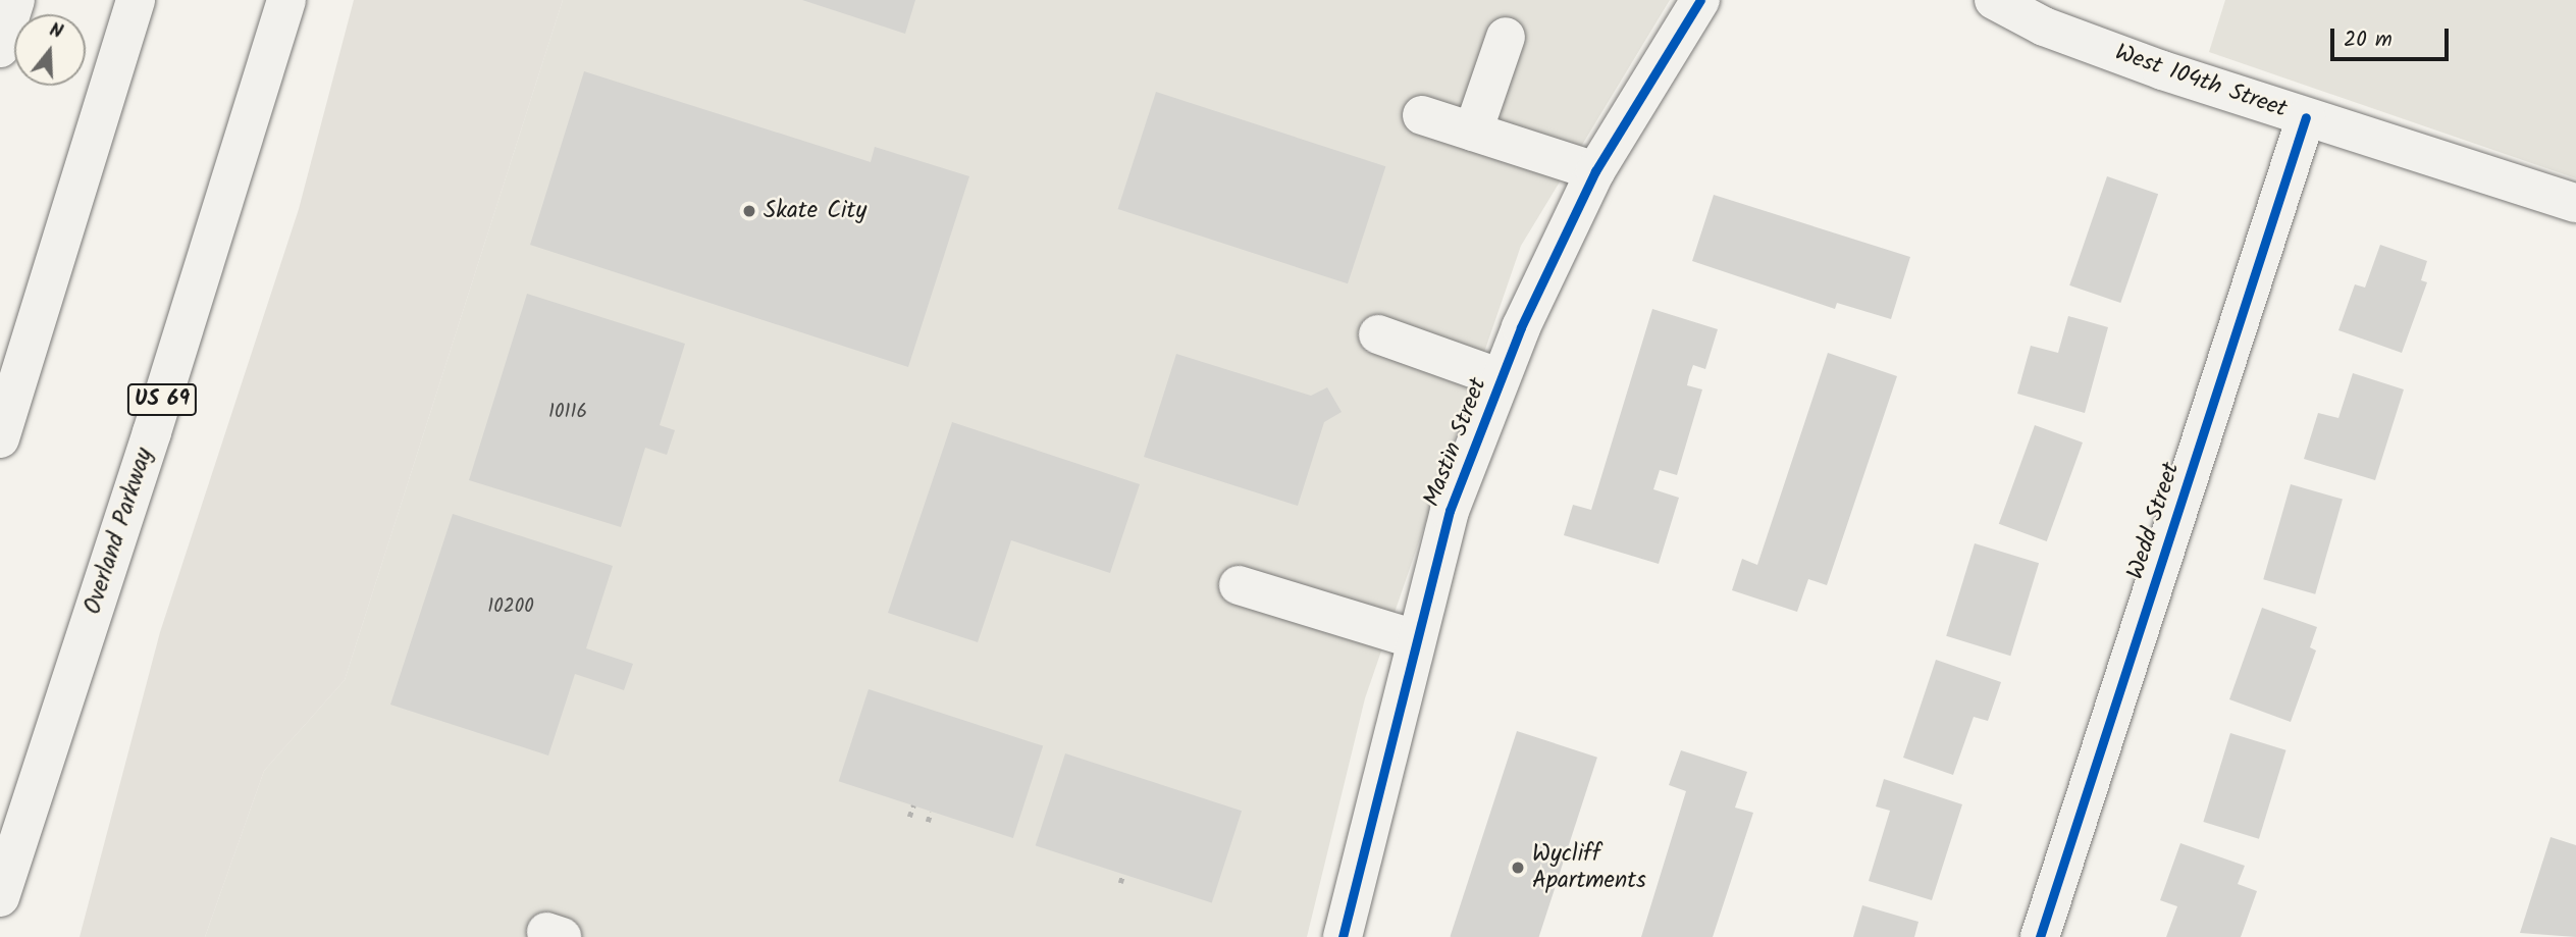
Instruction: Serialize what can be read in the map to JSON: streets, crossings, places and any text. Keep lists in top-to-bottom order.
{
  "streets": {
    "main road": [
      "West 104th Street",
      "US 69",
      "Mastin Street",
      "Wedd Street",
      "Overland Parkway"
    ]
  },
  "crossings": [
    ["West 104th Street", "Wedd Street"]
  ],
  "places": ["Skate City", "Wycliff Apartments"],
  "house_numbers": ["10116", "10200"],
  "scale_bar": "20 m",
  "north": "top"
}
